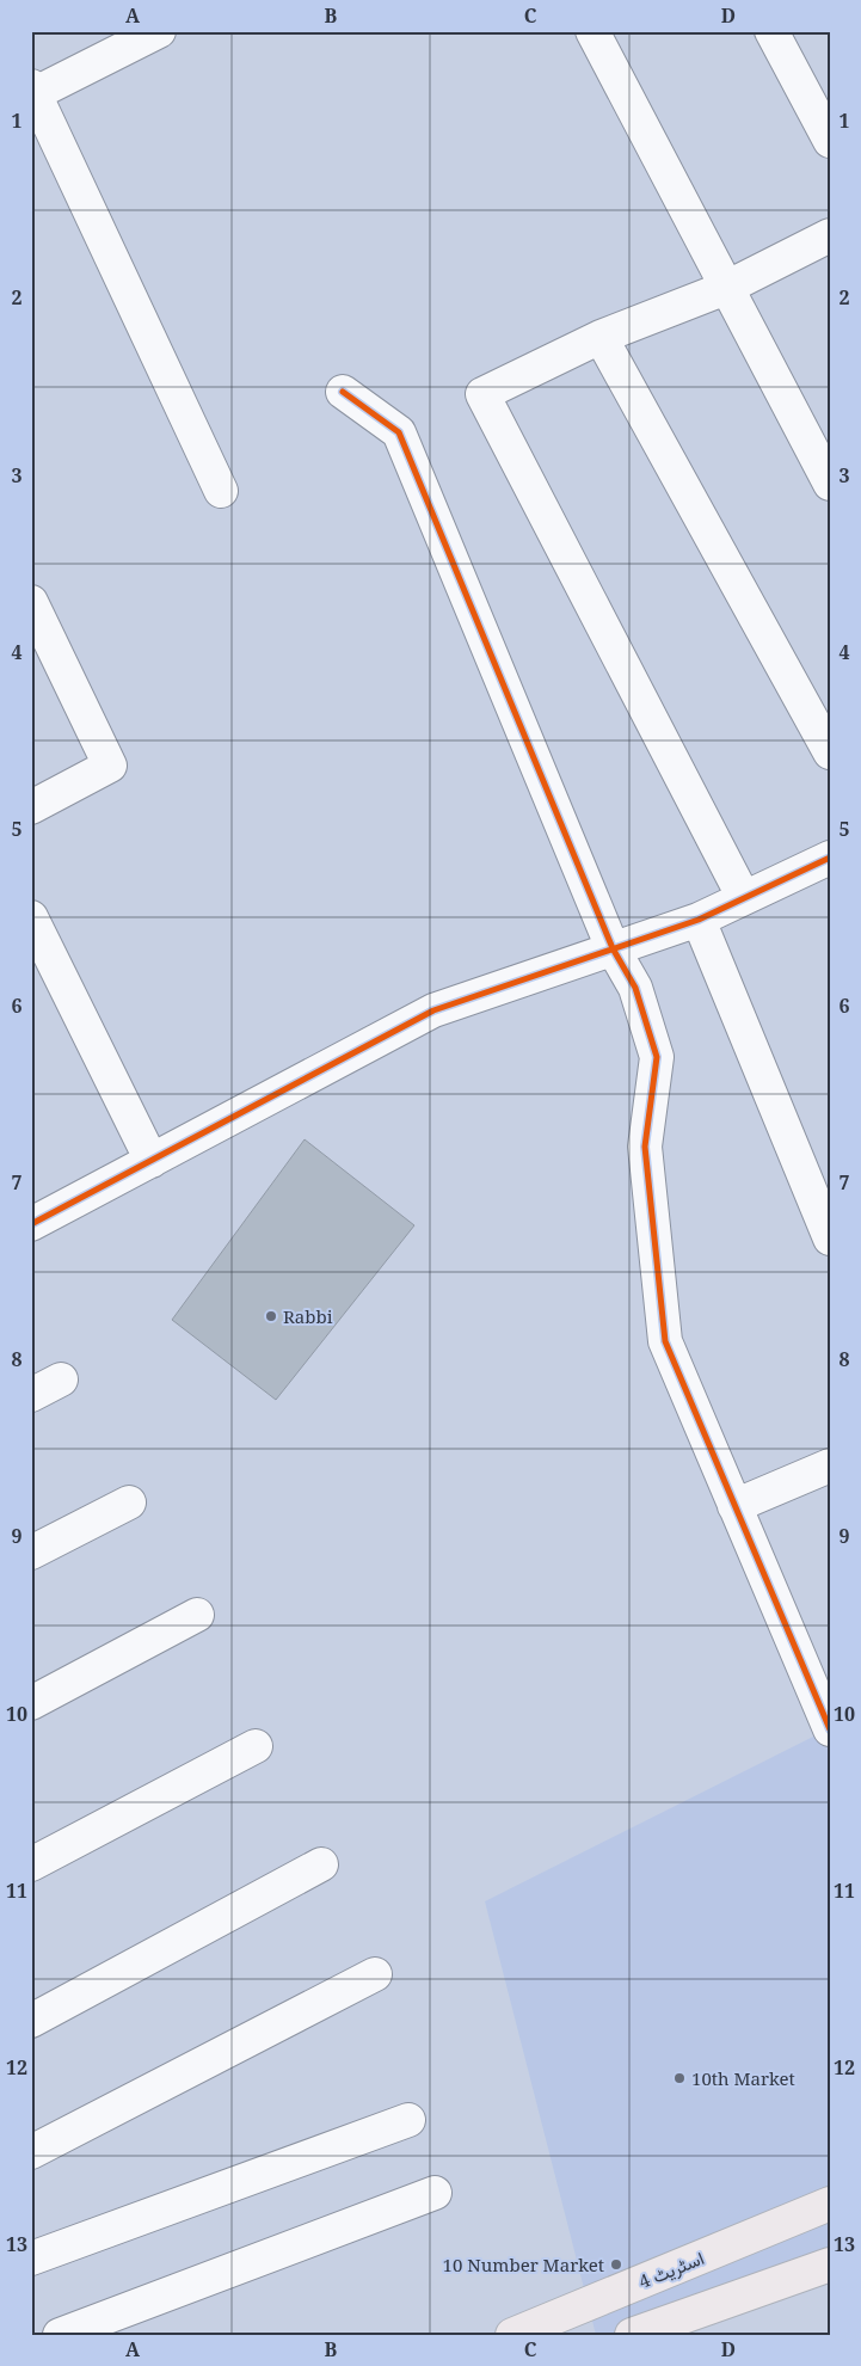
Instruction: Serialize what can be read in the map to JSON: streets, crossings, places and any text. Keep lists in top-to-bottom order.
{
  "streets": {
    "main road": ["اسٹریٹ 4"]
  },
  "places": ["Rabbi", "10th Market", "10 Number Market"],
  "grid": {
    "columns": [
      "A",
      "B",
      "C",
      "D"
    ],
    "rows": [
      "1",
      "2",
      "3",
      "4",
      "5",
      "6",
      "7",
      "8",
      "9",
      "10",
      "11",
      "12",
      "13"
    ]
  }
}
